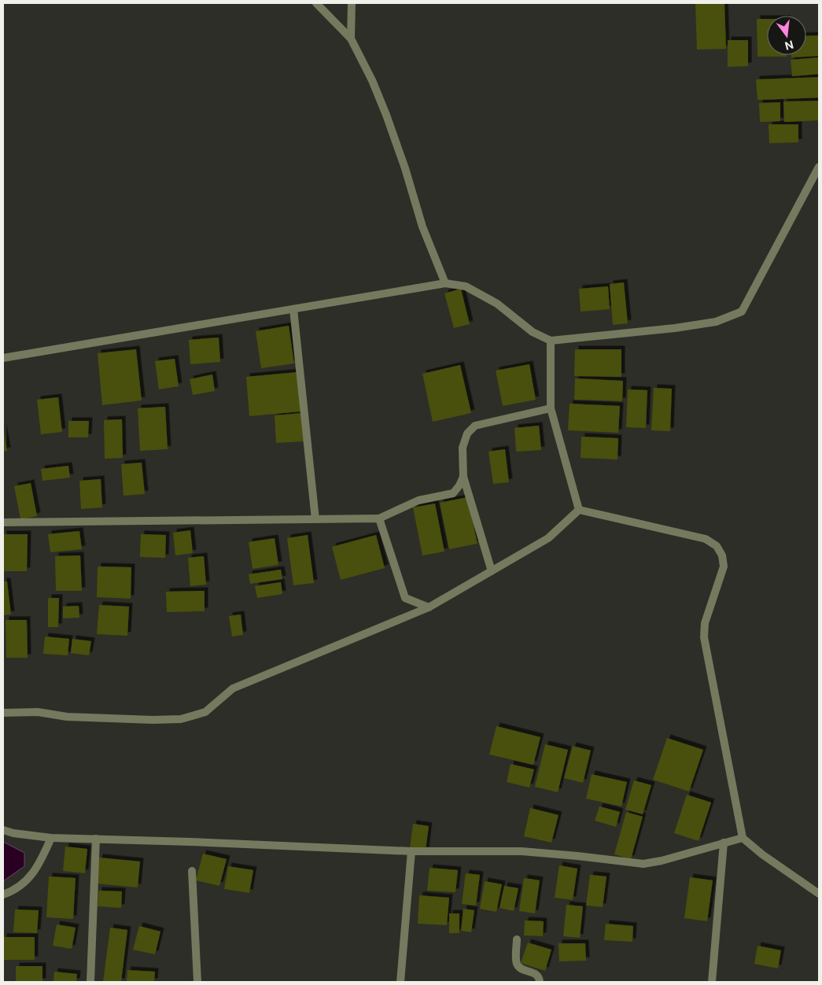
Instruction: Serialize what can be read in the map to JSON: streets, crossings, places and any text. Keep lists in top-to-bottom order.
{
  "north": "bottom"
}
